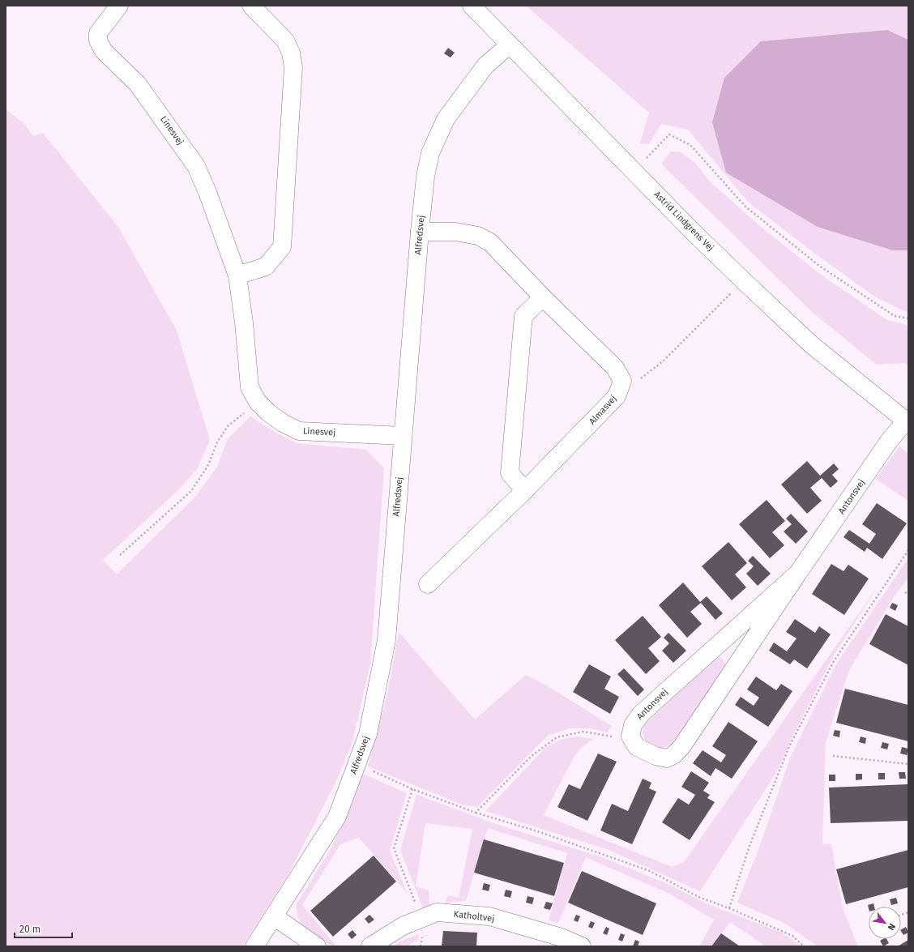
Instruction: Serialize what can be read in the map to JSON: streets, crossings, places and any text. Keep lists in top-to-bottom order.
{
  "streets": {
    "street": [
      "Linesvej",
      "Astrid Lindgrens Vej",
      "Alfredsvej",
      "Almasvej",
      "Antonsvej",
      "Katholtvej"
    ]
  },
  "crossings": [
    ["Linesvej", "Alfredsvej"],
    ["Astrid Lindgrens Vej", "Alfredsvej"],
    ["Astrid Lindgrens Vej", "Antonsvej"]
  ],
  "scale_bar": "20 m",
  "north": "bottom right"
}
